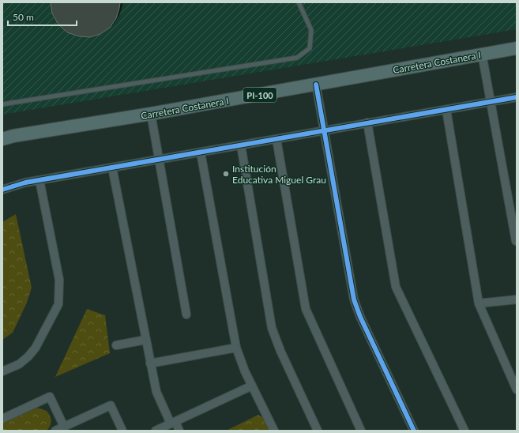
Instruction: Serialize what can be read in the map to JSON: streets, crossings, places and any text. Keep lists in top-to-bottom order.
{
  "streets": {
    "main road": ["Carretera Costanera I", "PI-100"]
  },
  "places": ["Institución Educativa Miguel Grau"],
  "scale_bar": "50 m"
}
